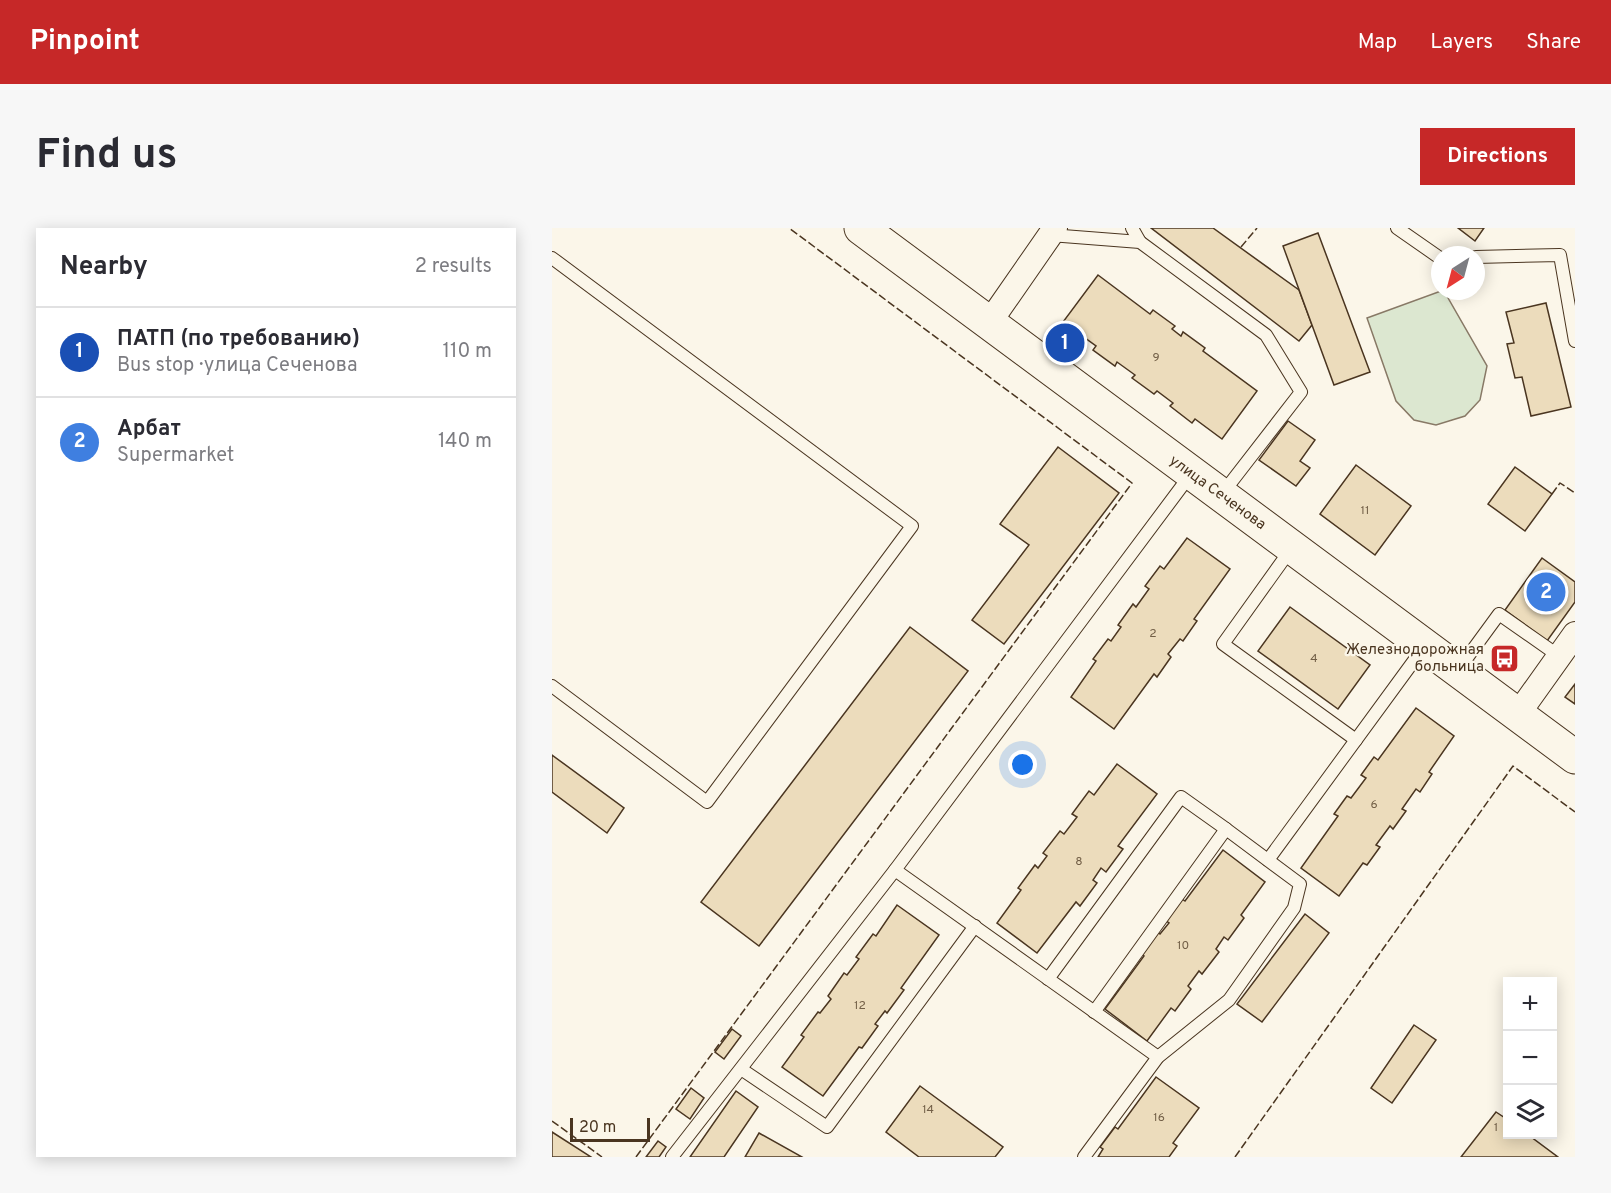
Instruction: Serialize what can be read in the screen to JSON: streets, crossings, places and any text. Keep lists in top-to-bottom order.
{
  "streets": {
    "main road": ["улица Сеченова"]
  },
  "places": {
    "bus stop": ["Железнодорожная больница"]
  },
  "house_numbers": [
    "9",
    "11",
    "2",
    "4",
    "6",
    "8",
    "10",
    "12",
    "14",
    "16",
    "1"
  ],
  "scale_bar": "20 m",
  "north": "bottom left",
  "page": {
    "header": "Pinpoint",
    "nav": ["Map", "Layers", "Share"],
    "buttons": "Directions",
    "title": "Find us",
    "heading": ["Nearby", "2 results"],
    "list": [
      {
        "mark": "1",
        "name": "ПАТП (по требованию)",
        "note": "Bus stop · улица Сеченова",
        "value": "110 m"
      },
      {
        "mark": "2",
        "name": "Арбат",
        "note": "Supermarket",
        "value": "140 m"
      }
    ],
    "pins": ["1", "2"],
    "map_buttons": ["+", "−"],
    "scale": "20 m"
  }
}
